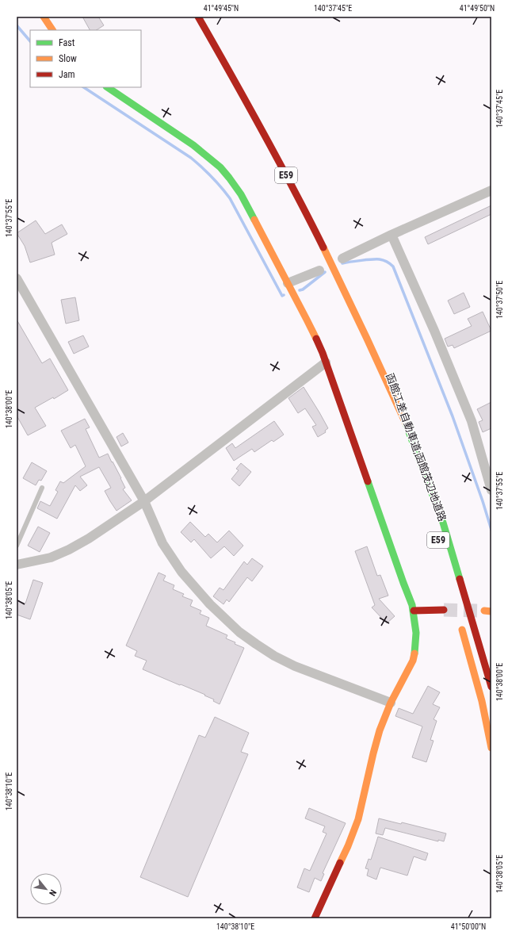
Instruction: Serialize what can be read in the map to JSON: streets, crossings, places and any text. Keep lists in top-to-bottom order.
{
  "streets": {
    "main road": ["E59", "函館江差自動車道;函館茂辺地道路"]
  },
  "legend": ["Fast", "Slow", "Jam"],
  "north": "bottom right",
  "coordinates": [
    "41°49'45\"N",
    "140°37'45\"E",
    "41°49'50\"N",
    "140°37'55\"E",
    "140°37'50\"E",
    "140°38'00\"E",
    "140°38'05\"E",
    "140°38'10\"E",
    "41°50'00\"N"
  ]
}
